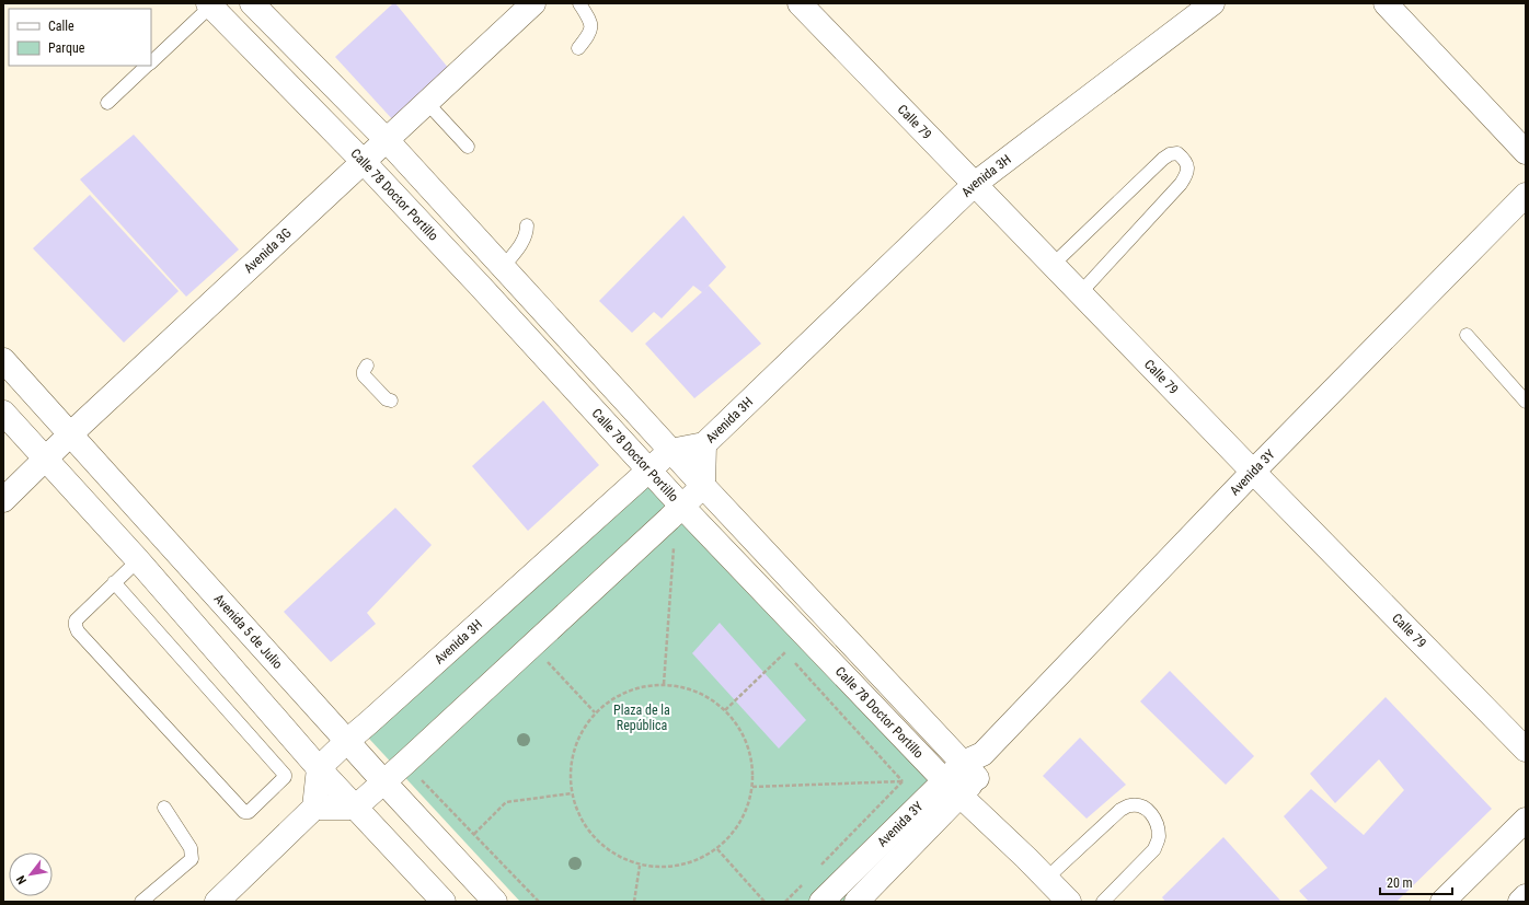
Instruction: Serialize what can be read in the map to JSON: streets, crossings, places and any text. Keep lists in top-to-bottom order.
{
  "streets": {
    "street": [
      "Calle 79",
      "Avenida 3H",
      "Calle 78 Doctor Portillo",
      "Avenida 3G",
      "Avenida 3Y",
      "Avenida 5 de Julio"
    ]
  },
  "crossings": [
    ["Calle 79", "Avenida 3H"],
    ["Calle 79", "Avenida 3Y"],
    ["Avenida 3H", "Calle 78 Doctor Portillo"],
    ["Avenida 3H", "Avenida 5 de Julio"],
    ["Calle 78 Doctor Portillo", "Avenida 3G"],
    ["Calle 78 Doctor Portillo", "Avenida 3Y"],
    ["Avenida 3G", "Avenida 5 de Julio"]
  ],
  "parks": ["Plaza de la República"],
  "legend": ["Calle", "Parque"],
  "scale_bar": "20 m",
  "north": "bottom left"
}
